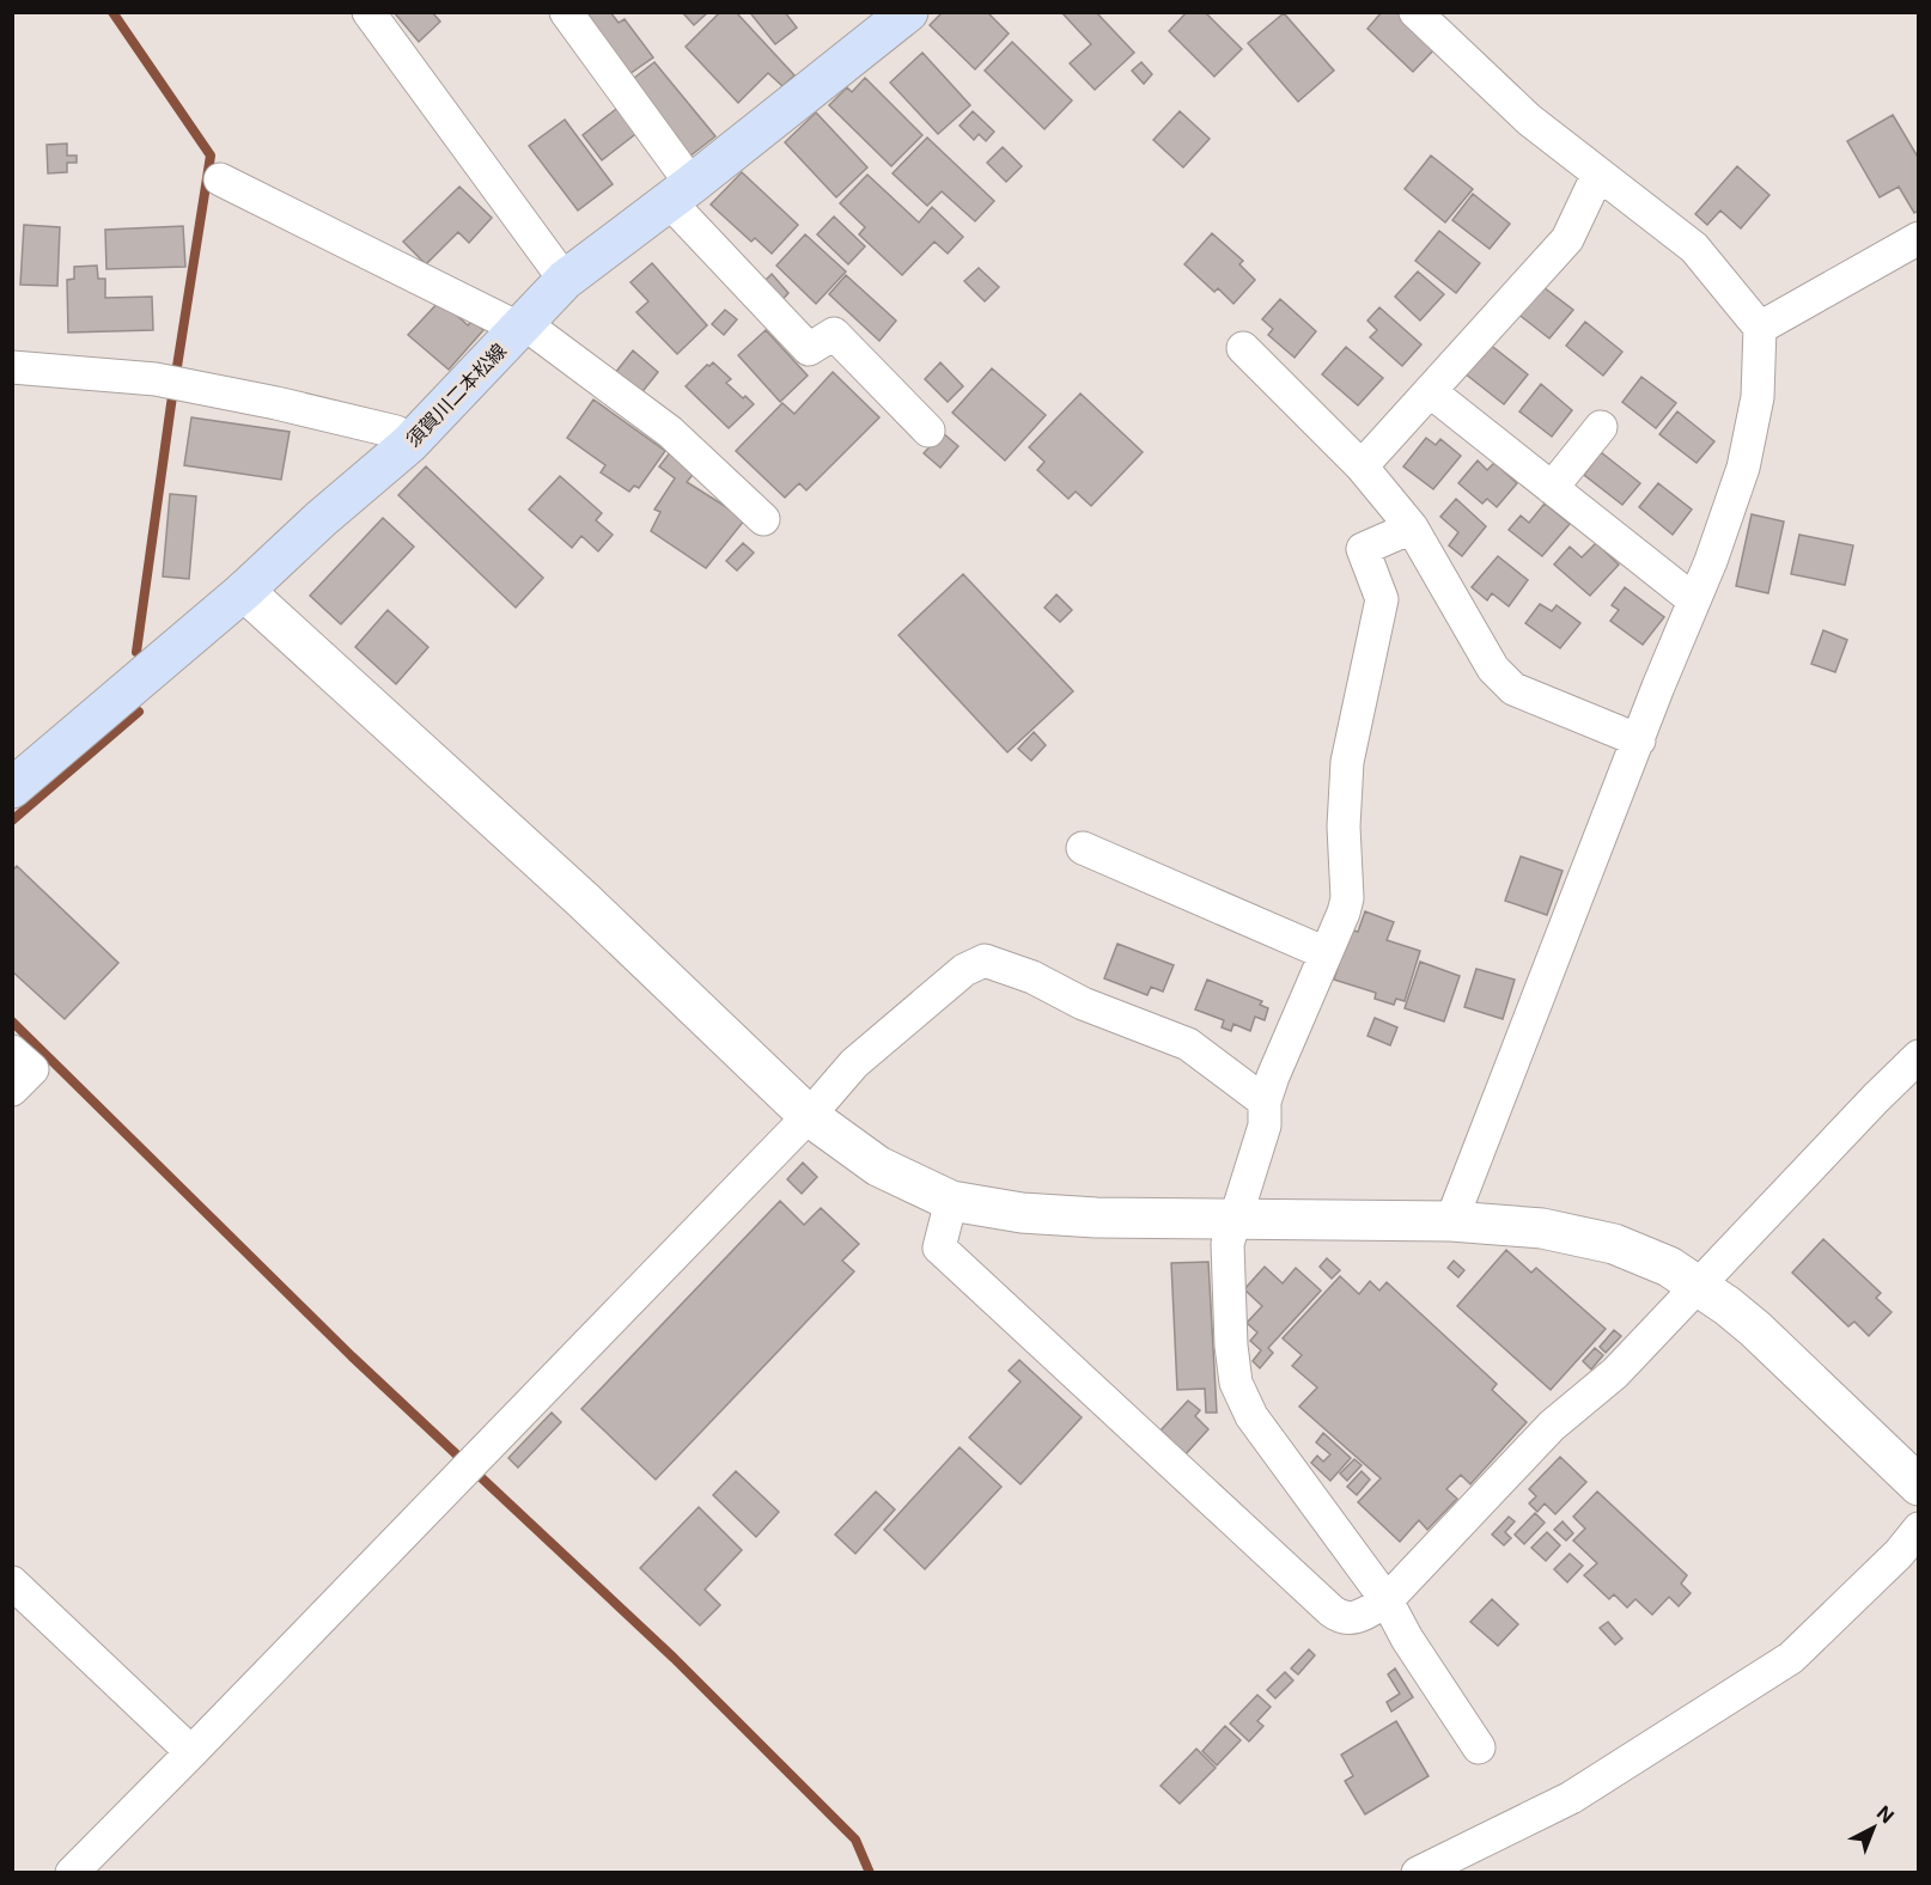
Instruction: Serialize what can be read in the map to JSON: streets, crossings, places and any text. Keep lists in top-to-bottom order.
{
  "streets": {
    "main road": ["須賀川二本松線"]
  },
  "north": "top right"
}
